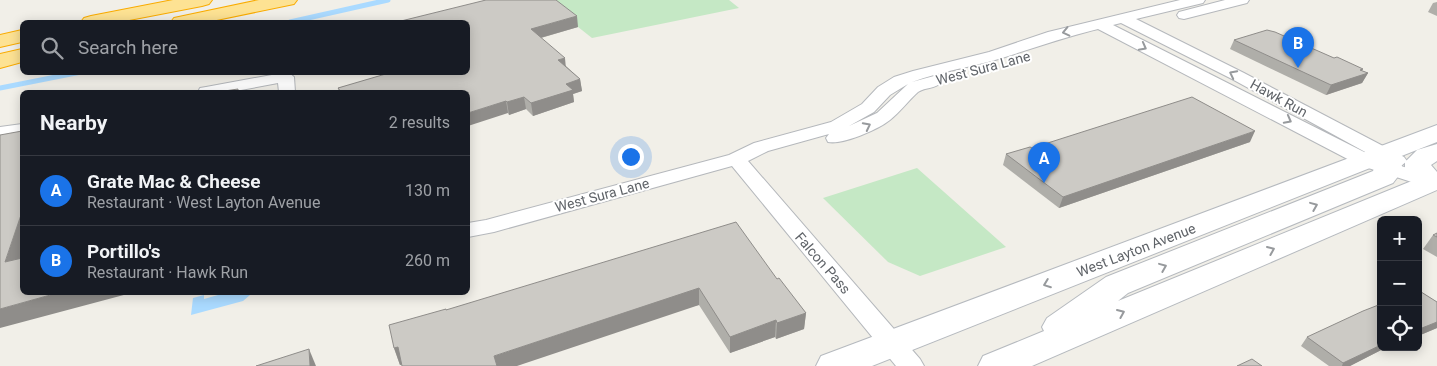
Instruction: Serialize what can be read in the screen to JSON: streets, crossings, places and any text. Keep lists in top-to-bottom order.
{
  "streets": {
    "main road": ["West Layton Avenue"],
    "street": ["West Sura Lane", "Hawk Run", "Falcon Pass"]
  },
  "crossings": [
    ["West Sura Lane", "Hawk Run"],
    ["West Sura Lane", "Falcon Pass"],
    ["Hawk Run", "West Layton Avenue"],
    ["West Layton Avenue", "Falcon Pass"]
  ],
  "page": {
    "search": "Search here",
    "pins": ["B", "A"],
    "heading": ["Nearby", "2 results"],
    "list": [
      {
        "mark": "A",
        "name": "Grate Mac & Cheese",
        "note": "Restaurant · West Layton Avenue",
        "value": "130 m"
      },
      {
        "mark": "B",
        "name": "Portillo's",
        "note": "Restaurant · Hawk Run",
        "value": "260 m"
      }
    ],
    "map_buttons": ["+", "−"]
  }
}
